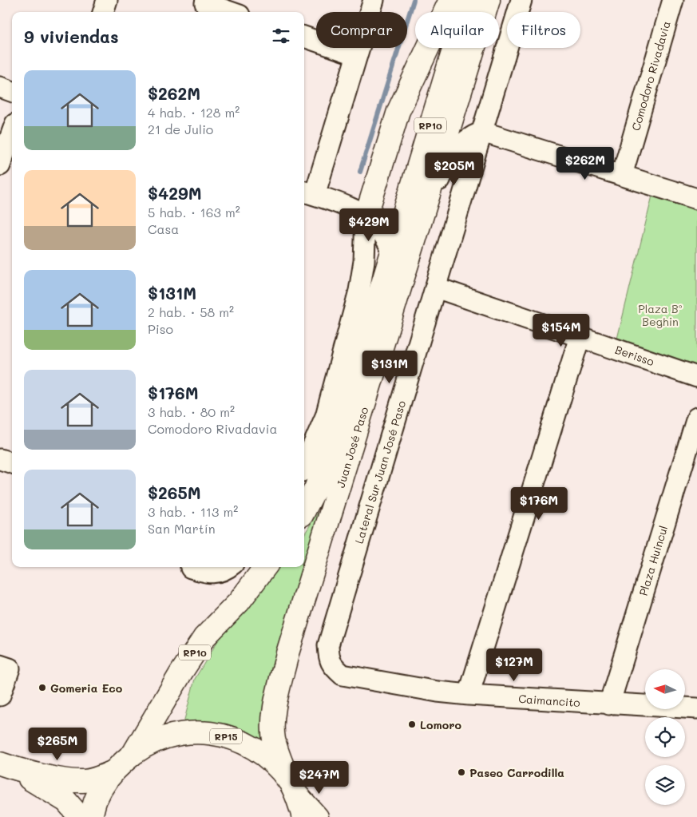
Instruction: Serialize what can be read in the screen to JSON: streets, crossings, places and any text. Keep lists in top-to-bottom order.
{
  "streets": {
    "main road": ["RP10", "Juan José Paso", "RP15"],
    "street": [
      "Comodoro Rivadavia",
      "Berisso",
      "Lateral Sur Juan José Paso",
      "Plaza Huincul",
      "Caimancito"
    ]
  },
  "crossings": [
    ["RP10", "RP15"],
    ["Berisso", "Lateral Sur Juan José Paso"],
    ["Juan José Paso", "RP15"],
    ["Lateral Sur Juan José Paso", "Caimancito"],
    ["Plaza Huincul", "Caimancito"]
  ],
  "parks": ["Plaza Bº Beghin"],
  "places": ["Gomeria Eco", "Lomoro", "Paseo Carrodilla"],
  "north": "left",
  "page": {
    "chip": ["Comprar", "Alquilar", "Filtros"],
    "heading": "9 viviendas",
    "list": [
      {
        "name": "$262M",
        "note": "4 hab. · 128 m² · 21 de Julio"
      },
      {
        "name": "$429M",
        "note": "5 hab. · 163 m² · Casa"
      },
      {
        "name": "$131M",
        "note": "2 hab. · 58 m² · Piso"
      },
      {
        "name": "$176M",
        "note": "3 hab. · 80 m² · Comodoro Rivadavia"
      },
      {
        "name": "$265M",
        "note": "3 hab. · 113 m² · San Martín"
      }
    ],
    "price": [
      "$262M",
      "$205M",
      "$429M",
      "$154M",
      "$131M",
      "$176M",
      "$127M",
      "$265M",
      "$247M"
    ]
  }
}
